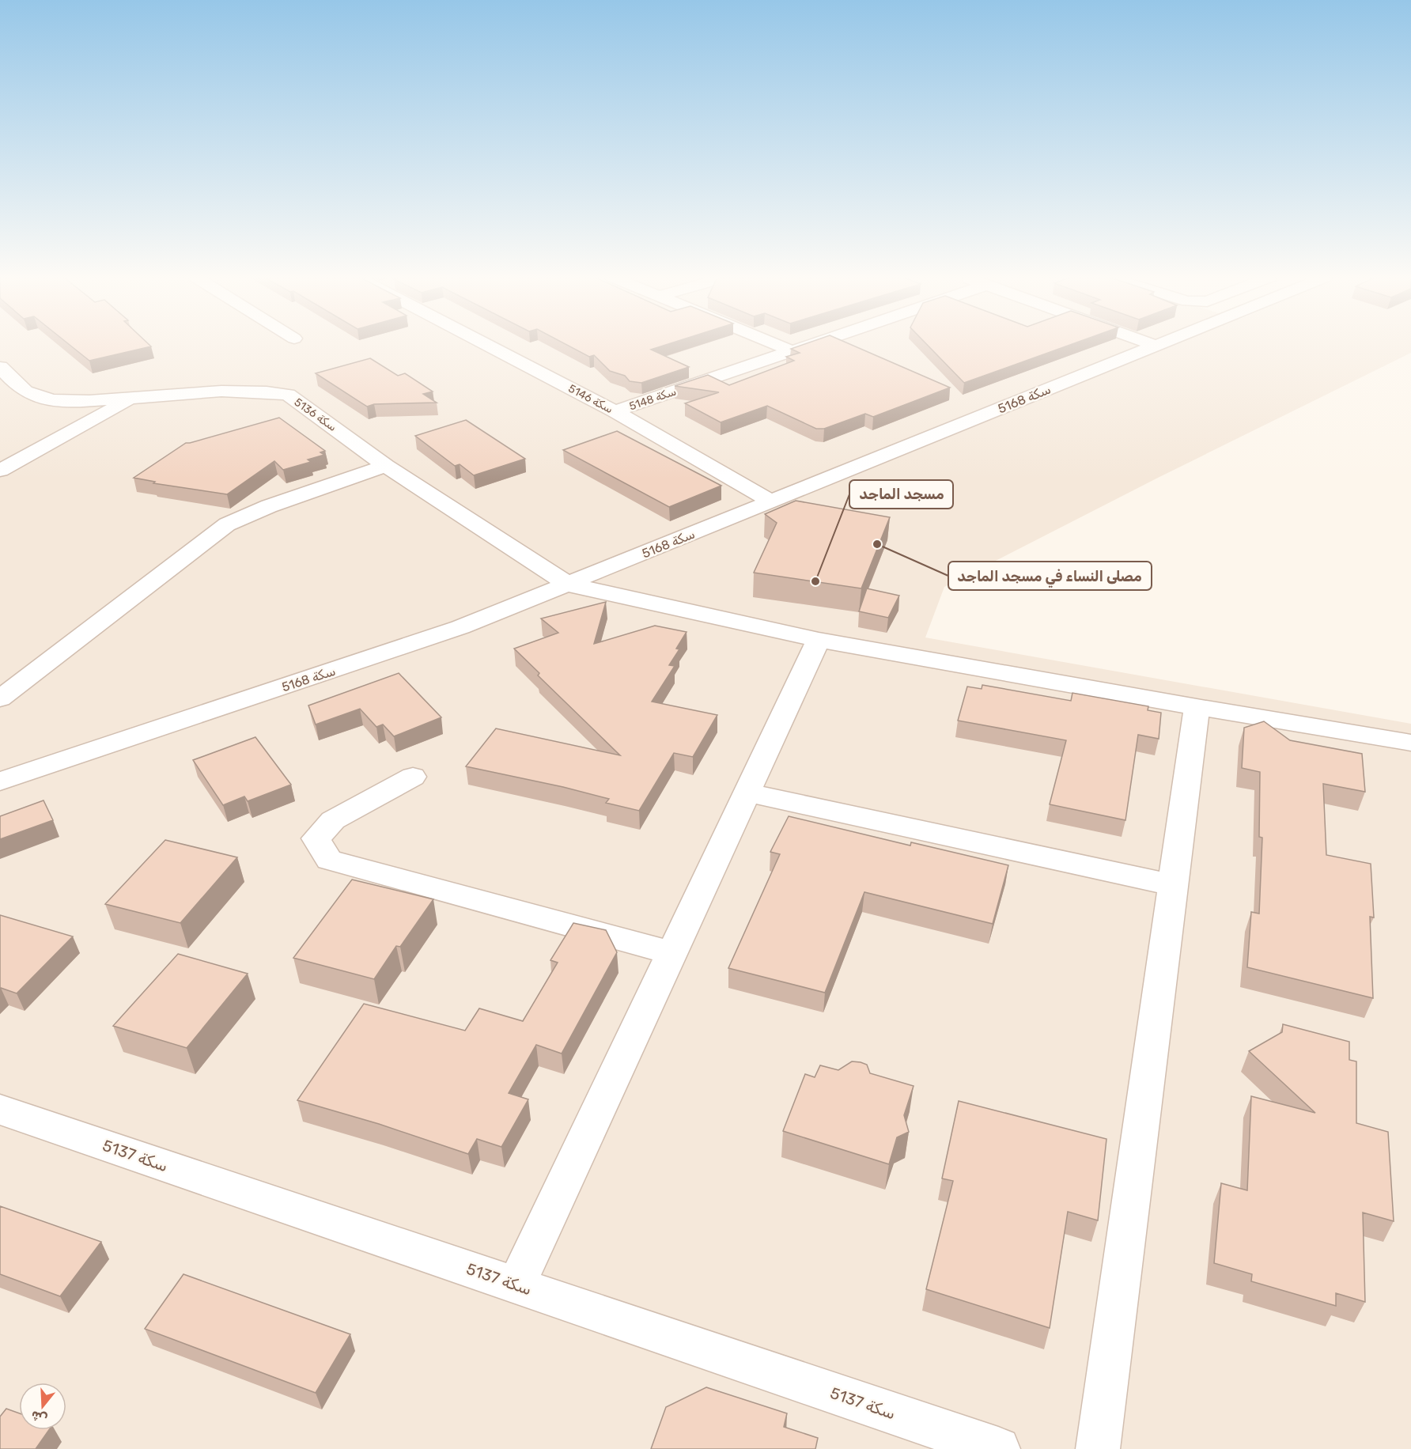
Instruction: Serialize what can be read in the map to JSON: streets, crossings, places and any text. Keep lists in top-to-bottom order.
{
  "streets": {
    "street": [
      "سكة 5146",
      "سكة 5148",
      "سكة 5168",
      "سكة 5136",
      "سكة 5137"
    ]
  },
  "crossings": [
    ["سكة 5146", "سكة 5148"],
    ["سكة 5146", "سكة 5168"],
    ["سكة 5168", "سكة 5136"]
  ],
  "places": ["مصلى النساء في مسجد الماجد", "مسجد الماجد"],
  "north": "bottom"
}
